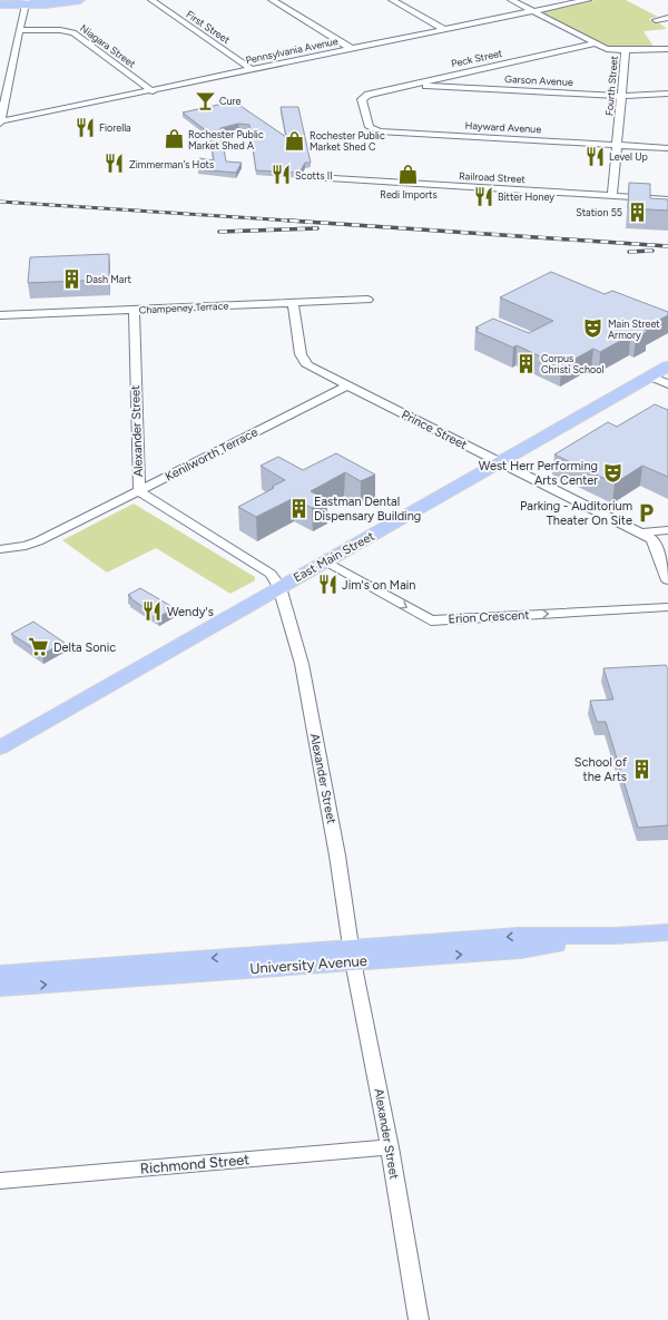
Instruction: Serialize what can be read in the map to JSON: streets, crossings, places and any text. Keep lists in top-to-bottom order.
{
  "streets": {
    "main road": ["East Main Street", "University Avenue"],
    "street": [
      "First Street",
      "Niagara Street",
      "Pennsylvania Avenue",
      "Peck Street",
      "Garson Avenue",
      "Fourth Street",
      "Hayward Avenue",
      "Railroad Street",
      "Champeney Terrace",
      "Prince Street",
      "Alexander Street",
      "Kenilworth Terrace",
      "Erion Crescent",
      "Richmond Street"
    ]
  },
  "crossings": [
    ["First Street", "Pennsylvania Avenue"],
    ["Niagara Street", "Pennsylvania Avenue"],
    ["Pennsylvania Avenue", "Fourth Street"],
    ["Peck Street", "Garson Avenue"],
    ["Peck Street", "Fourth Street"],
    ["Peck Street", "Hayward Avenue"],
    ["Garson Avenue", "Fourth Street"],
    ["Fourth Street", "Hayward Avenue"],
    ["Fourth Street", "Railroad Street"],
    ["Champeney Terrace", "Prince Street"],
    ["Champeney Terrace", "Alexander Street"],
    ["Prince Street", "Kenilworth Terrace"],
    ["Prince Street", "East Main Street"],
    ["Alexander Street", "Kenilworth Terrace"],
    ["Alexander Street", "East Main Street"],
    ["Alexander Street", "University Avenue"],
    ["Alexander Street", "Richmond Street"],
    ["East Main Street", "Erion Crescent"]
  ],
  "one_way": ["Erion Crescent"],
  "places": {
    "bar": ["Cure"],
    "restaurant": [
      "Fiorella",
      "Level Up",
      "Zimmerman's Hots",
      "Scotts II",
      "Bitter Honey",
      "Jim's on Main",
      "Wendy's"
    ],
    "shop": ["Rochester Public Market Shed A", "Rochester Public Market Shed C", "Redi Imports"],
    "building": [
      "Station 55",
      "Dash Mart",
      "Corpus Christi School",
      "Eastman Dental Dispensary Building",
      "School of the Arts"
    ],
    "theatre": ["Main Street Armory", "West Herr Performing Arts Center"],
    "parking": ["Parking - Auditorium Theater On Site"],
    "supermarket": ["Delta Sonic"]
  }
}
